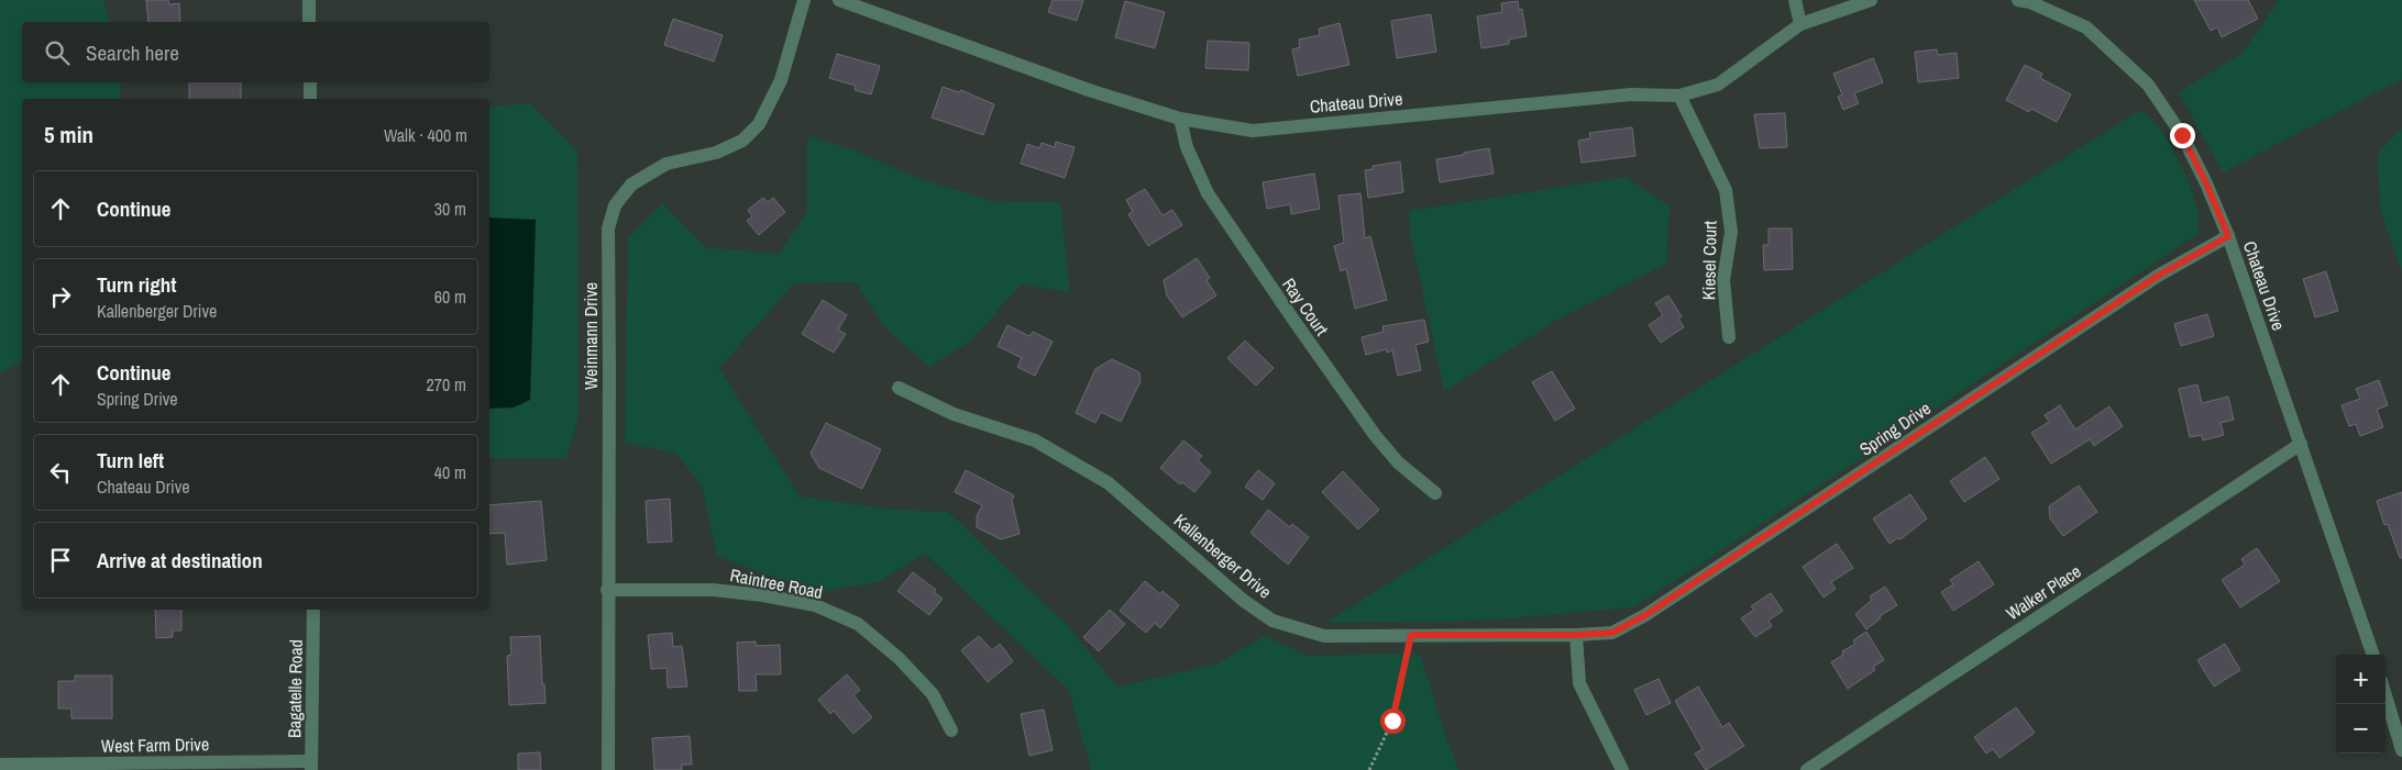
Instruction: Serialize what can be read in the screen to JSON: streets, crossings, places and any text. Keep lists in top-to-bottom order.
{
  "streets": {
    "street": [
      "Chateau Drive",
      "Kiesel Court",
      "Ray Court",
      "Weinmann Drive",
      "Spring Drive",
      "Kallenberger Drive",
      "Raintree Road",
      "Walker Place",
      "Bagatelle Road",
      "West Farm Drive"
    ]
  },
  "crossings": [
    ["Chateau Drive", "Kiesel Court"],
    ["Chateau Drive", "Ray Court"],
    ["Chateau Drive", "Spring Drive"],
    ["Chateau Drive", "Walker Place"],
    ["Weinmann Drive", "Raintree Road"],
    ["Spring Drive", "Kallenberger Drive"],
    ["Bagatelle Road", "West Farm Drive"]
  ],
  "page": {
    "search": "Search here",
    "heading": ["5 min", "Walk · 400 m"],
    "list": [
      ["Continue", "30 m"],
      ["Turn right", "Kallenberger Drive", "60 m"],
      ["Continue", "Spring Drive", "270 m"],
      ["Turn left", "Chateau Drive", "40 m"],
      "Arrive at destination"
    ],
    "map_buttons": ["+", "−"]
  }
}
